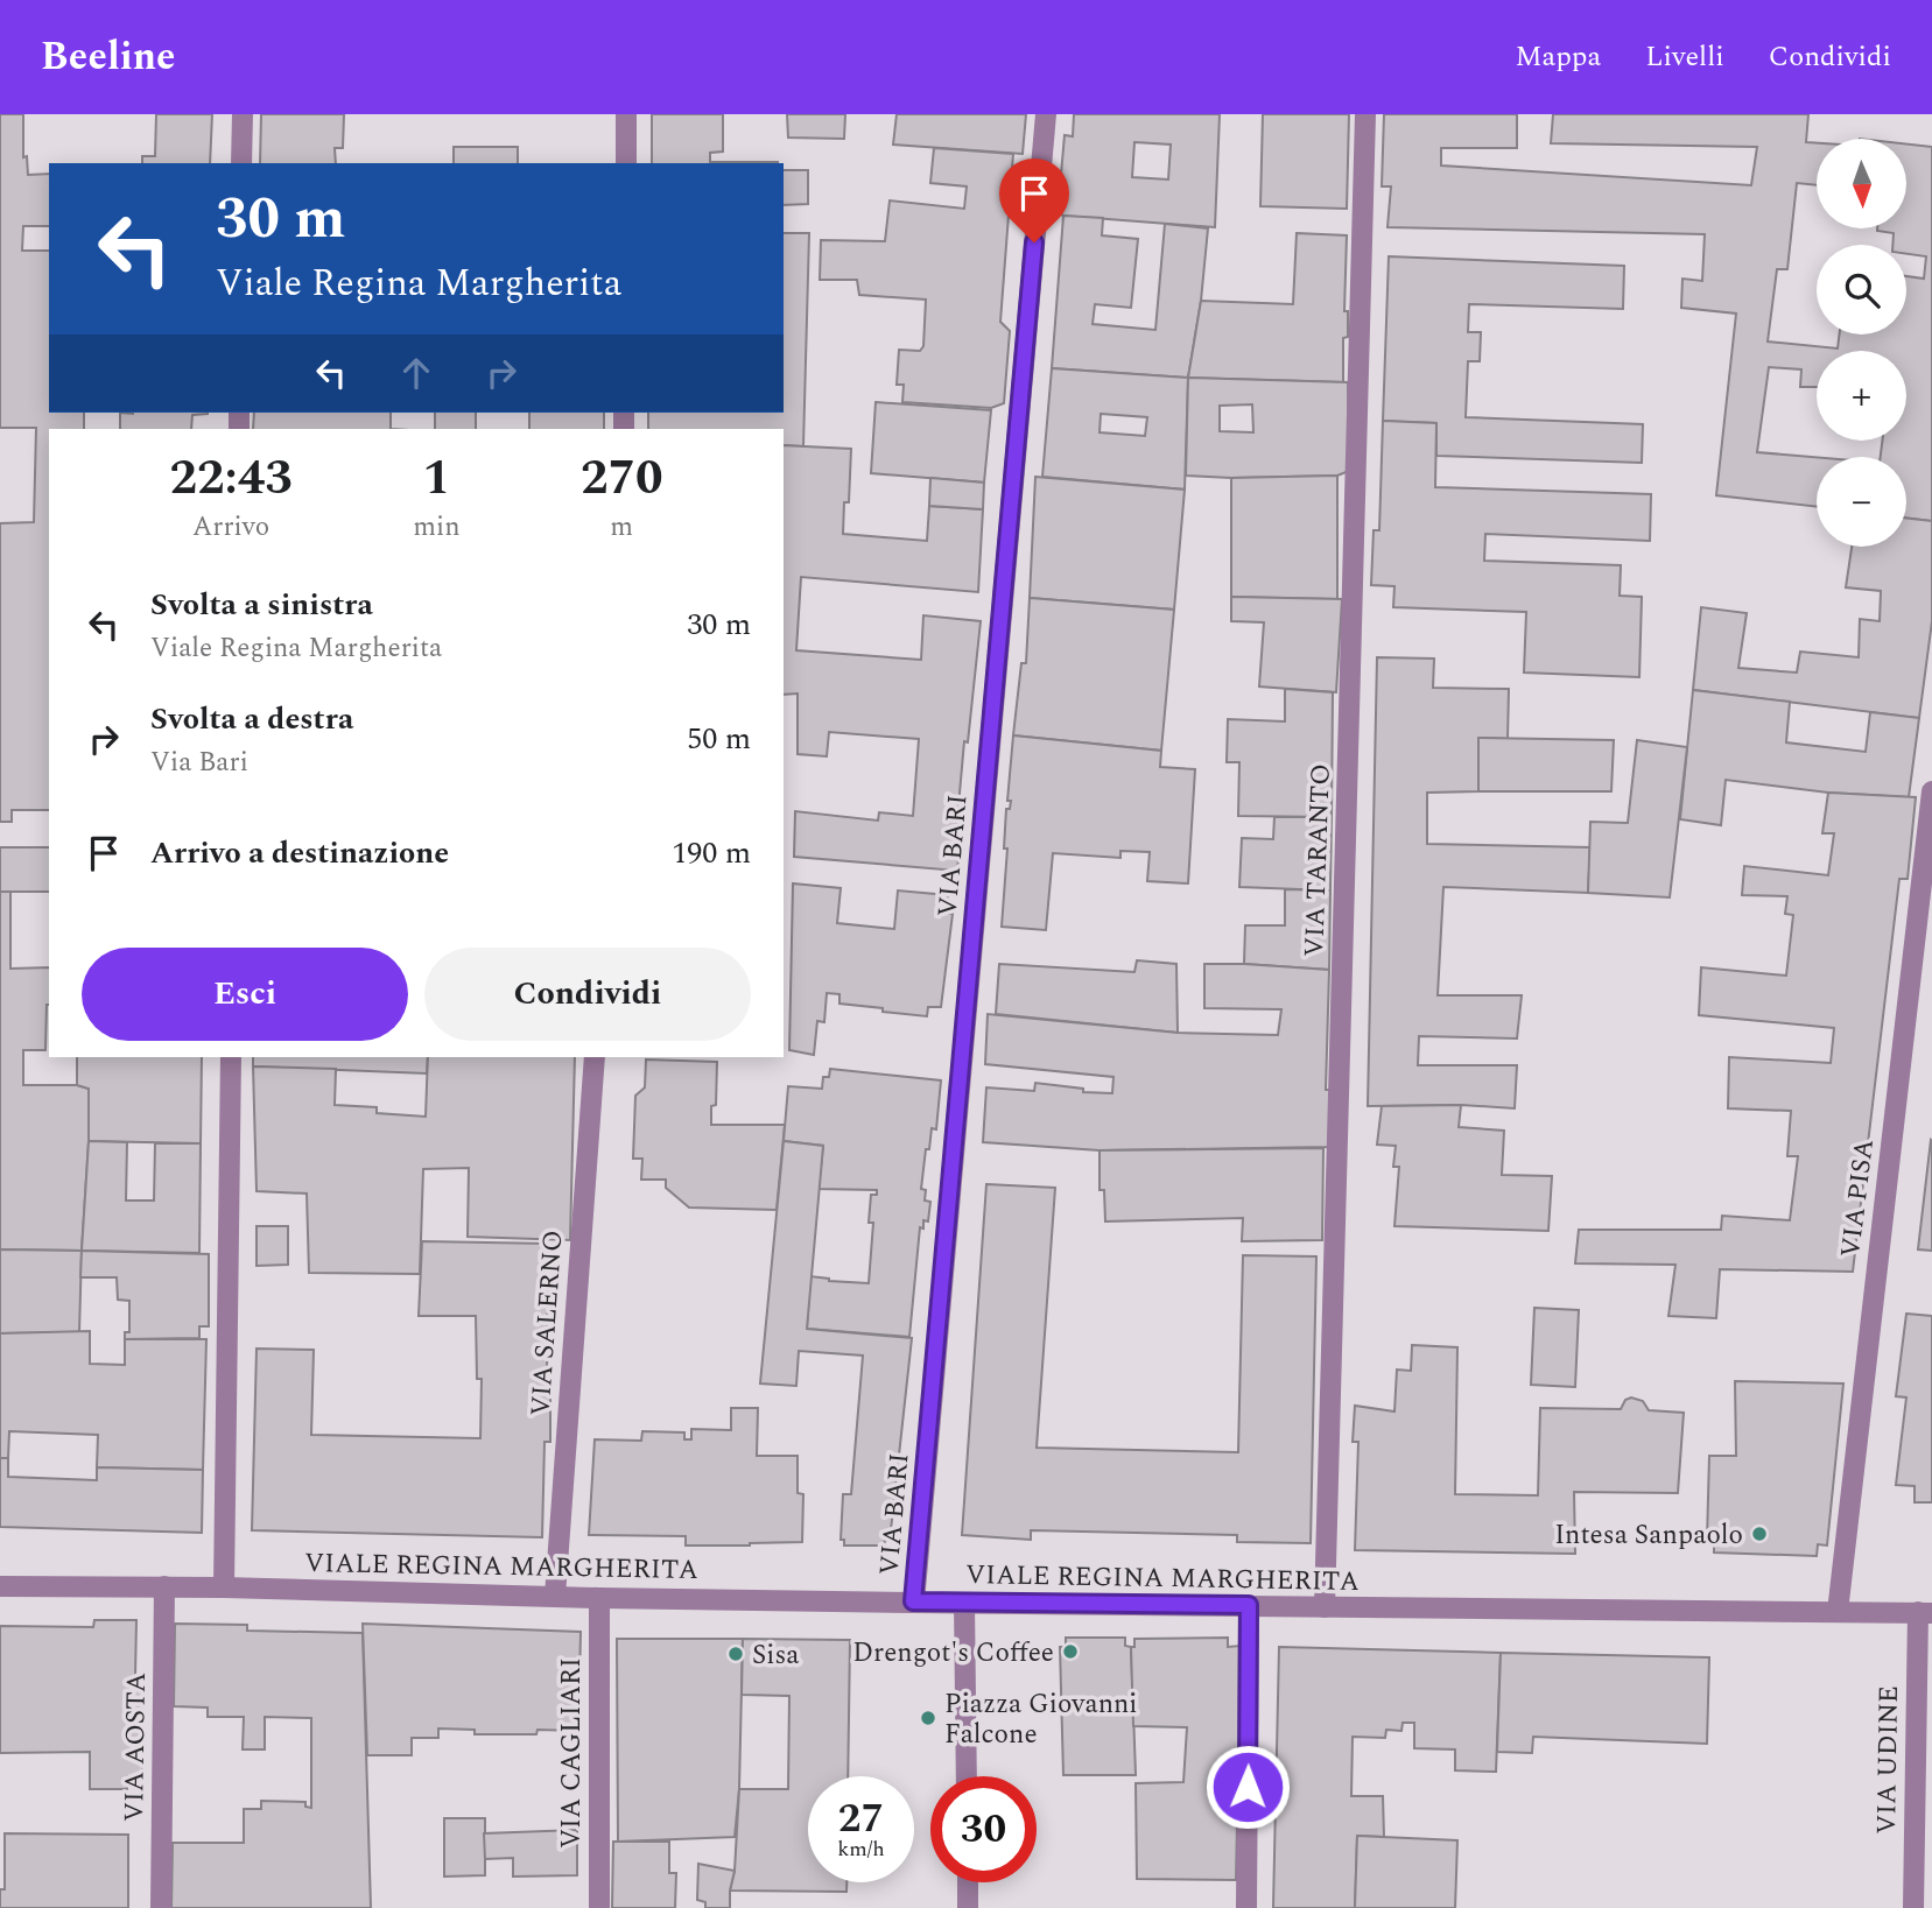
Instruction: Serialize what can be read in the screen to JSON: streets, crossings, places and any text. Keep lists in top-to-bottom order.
{
  "streets": {
    "street": [
      "VIA BARI",
      "VIA TARANTO",
      "VIA PISA",
      "VIA SALERNO",
      "VIALE REGINA MARGHERITA",
      "VIA AOSTA",
      "VIA CAGLIARI",
      "VIA UDINE"
    ]
  },
  "crossings": [
    ["VIA BARI", "VIALE REGINA MARGHERITA"],
    ["VIA TARANTO", "VIALE REGINA MARGHERITA"],
    ["VIA PISA", "VIALE REGINA MARGHERITA"],
    ["VIA SALERNO", "VIALE REGINA MARGHERITA"],
    ["VIALE REGINA MARGHERITA", "VIA AOSTA"],
    ["VIALE REGINA MARGHERITA", "VIA CAGLIARI"],
    ["VIALE REGINA MARGHERITA", "VIA UDINE"]
  ],
  "places": [
    "Intesa Sanpaolo",
    "Drengot's Coffee",
    "Sisa",
    "Piazza Giovanni Falcone"
  ],
  "north": "bottom",
  "page": {
    "header": "Beeline",
    "nav": ["Mappa", "Livelli", "Condividi"],
    "map_buttons": ["+", "−"],
    "turn": ["30 m", "Viale Regina Margherita"],
    "eta": [
      "22:43",
      "Arrivo",
      "1",
      "min",
      "270",
      "m"
    ],
    "list": [
      {
        "name": "Svolta a sinistra",
        "note": "Viale Regina Margherita",
        "value": "30 m"
      },
      {
        "name": "Svolta a destra",
        "note": "Via Bari",
        "value": "50 m"
      },
      {
        "name": "Arrivo a destinazione",
        "value": "190 m"
      }
    ],
    "buttons": ["Esci", "Condividi"],
    "speed": "27 km/h",
    "limit": "30"
  }
}
